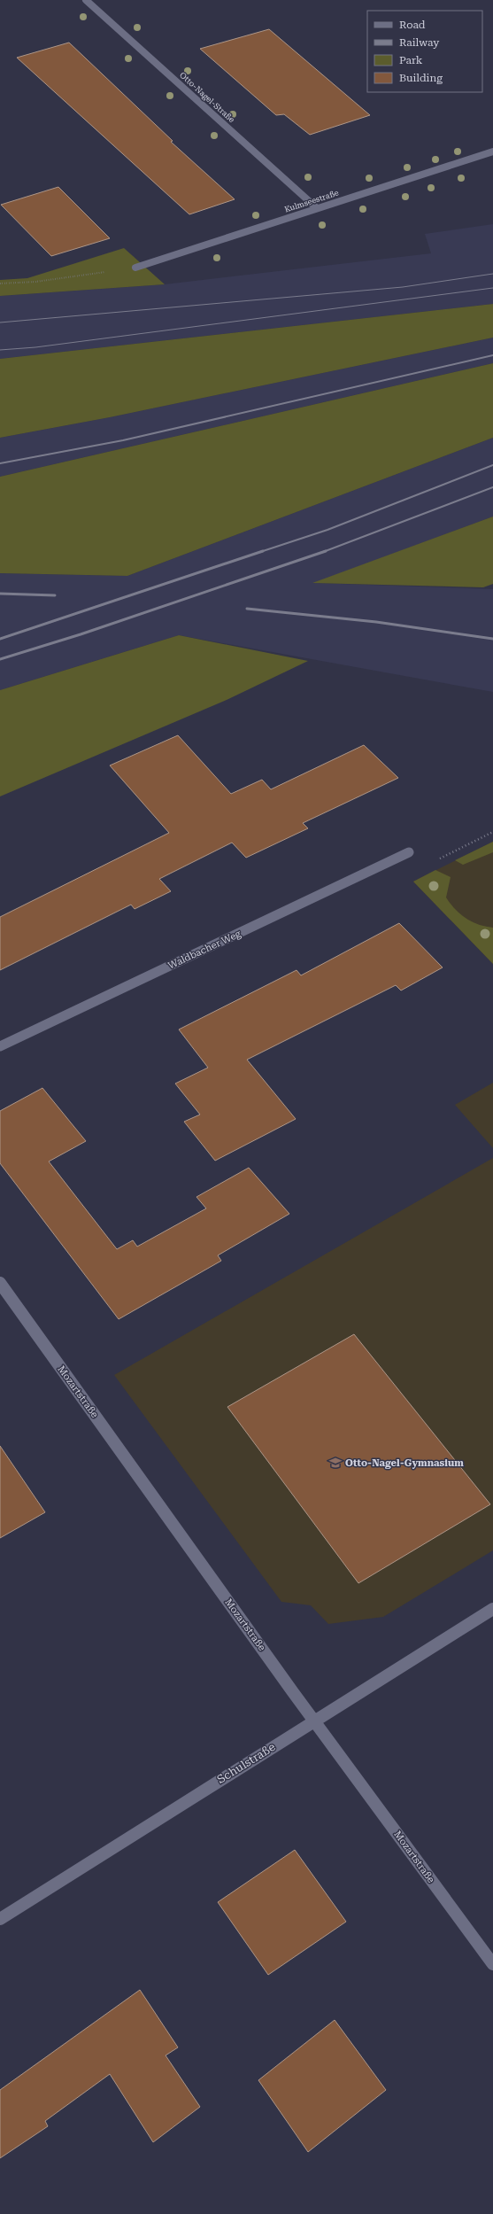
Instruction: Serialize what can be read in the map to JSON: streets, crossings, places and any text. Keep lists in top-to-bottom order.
{
  "streets": {
    "street": [
      "Otto-Nagel-Straße",
      "Kulmseestraße",
      "Waldbacher Weg",
      "Mozartstraße",
      "Schulstraße"
    ]
  },
  "crossings": [
    ["Otto-Nagel-Straße", "Kulmseestraße"],
    ["Mozartstraße", "Schulstraße"]
  ],
  "places": {
    "school or university": ["Otto-Nagel-Gymnasium"]
  },
  "legend": [
    "Road",
    "Railway",
    "Park",
    "Building"
  ]
}
